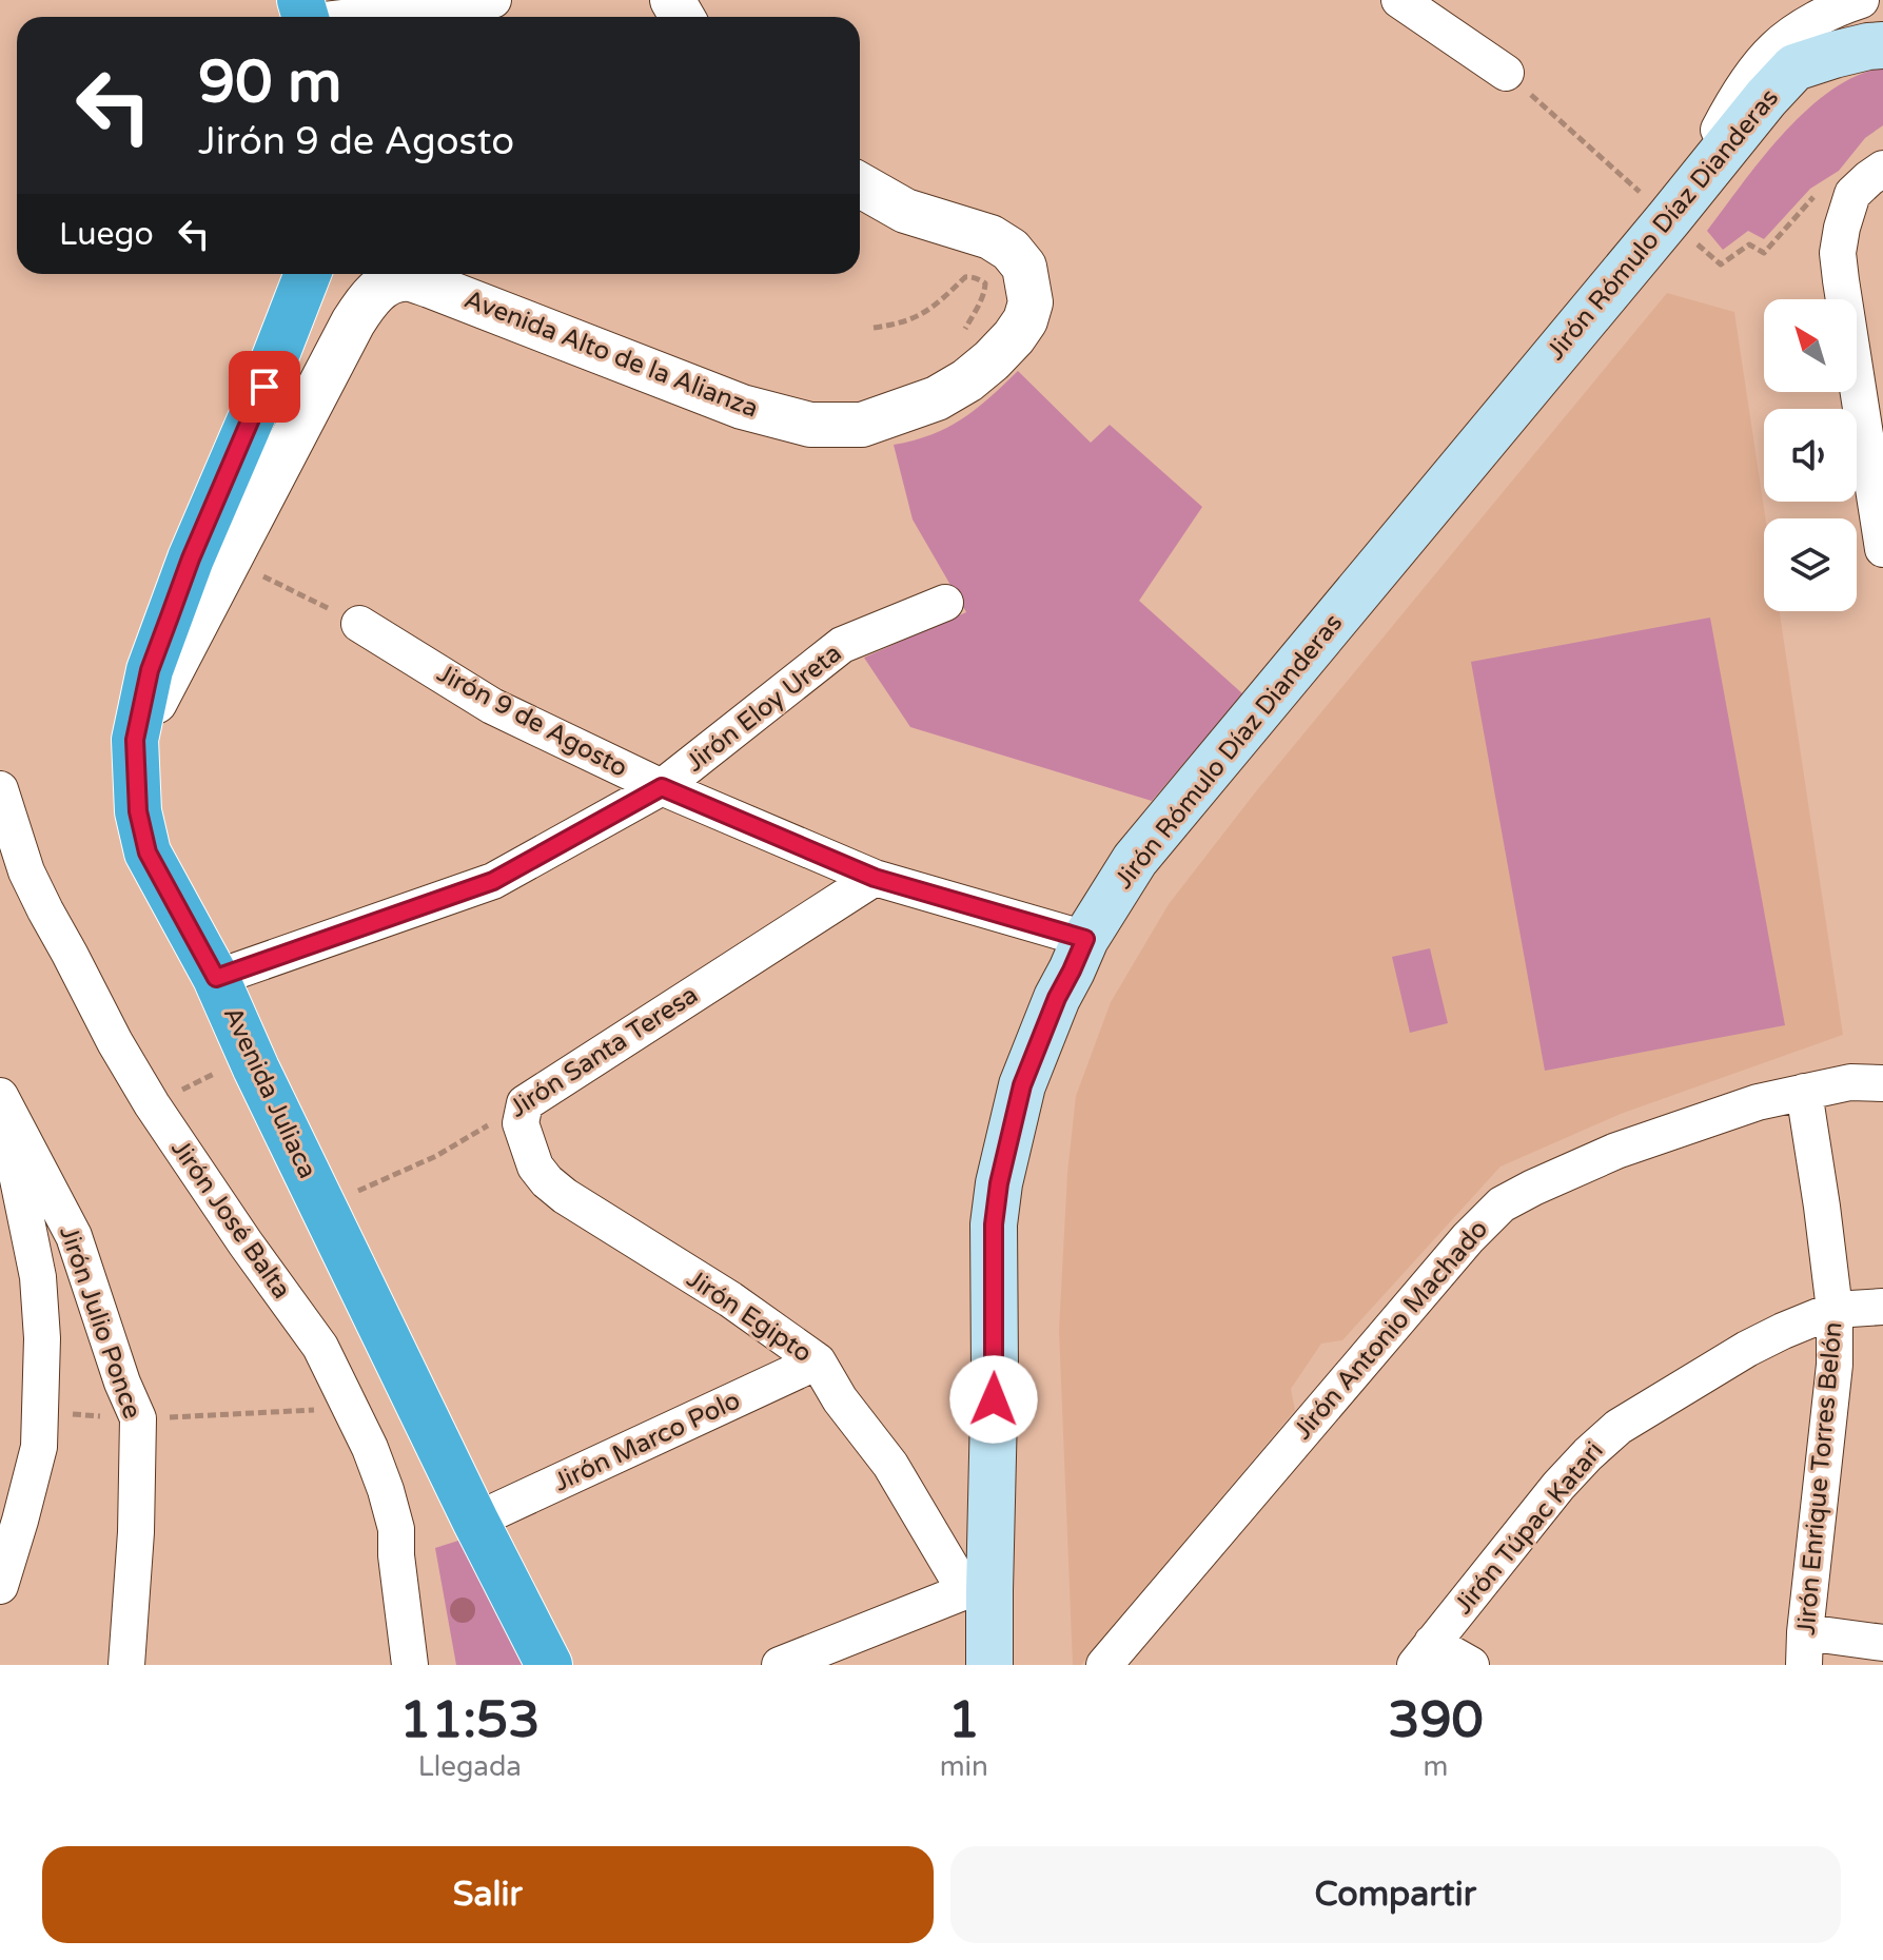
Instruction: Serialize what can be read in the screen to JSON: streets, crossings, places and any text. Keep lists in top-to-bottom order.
{
  "streets": {
    "highway": ["Avenida Juliaca"],
    "main road": ["Jirón Rómulo Díaz Dianderas"],
    "street": [
      "Avenida Alto de la Alianza",
      "Jirón Eloy Ureta",
      "Jirón 9 de Agosto",
      "Jirón Santa Teresa",
      "Jirón José Balta",
      "Jirón Egipto",
      "Jirón Julio Ponce",
      "Jirón Antonio Machado",
      "Jirón Marco Polo",
      "Jirón Enrique Torres Belón",
      "Jirón Túpac Katari"
    ]
  },
  "crossings": [
    ["Jirón Rómulo Díaz Dianderas", "Jirón 9 de Agosto"],
    ["Jirón Rómulo Díaz Dianderas", "Jirón Egipto"],
    ["Avenida Alto de la Alianza", "Avenida Juliaca"],
    ["Jirón Eloy Ureta", "Jirón 9 de Agosto"],
    ["Jirón Eloy Ureta", "Avenida Juliaca"],
    ["Jirón 9 de Agosto", "Jirón Santa Teresa"],
    ["Jirón Santa Teresa", "Avenida Juliaca"],
    ["Jirón Santa Teresa", "Jirón Egipto"],
    ["Avenida Juliaca", "Jirón Marco Polo"],
    ["Jirón Egipto", "Jirón Marco Polo"],
    ["Jirón Antonio Machado", "Jirón Enrique Torres Belón"],
    ["Jirón Enrique Torres Belón", "Jirón Túpac Katari"]
  ],
  "north": "top left",
  "page": {
    "turn": ["90 m", "Jirón 9 de Agosto"],
    "then": "Luego",
    "eta": [
      "11:53",
      "Llegada",
      "1",
      "min",
      "390",
      "m"
    ],
    "buttons": ["Salir", "Compartir"]
  }
}
